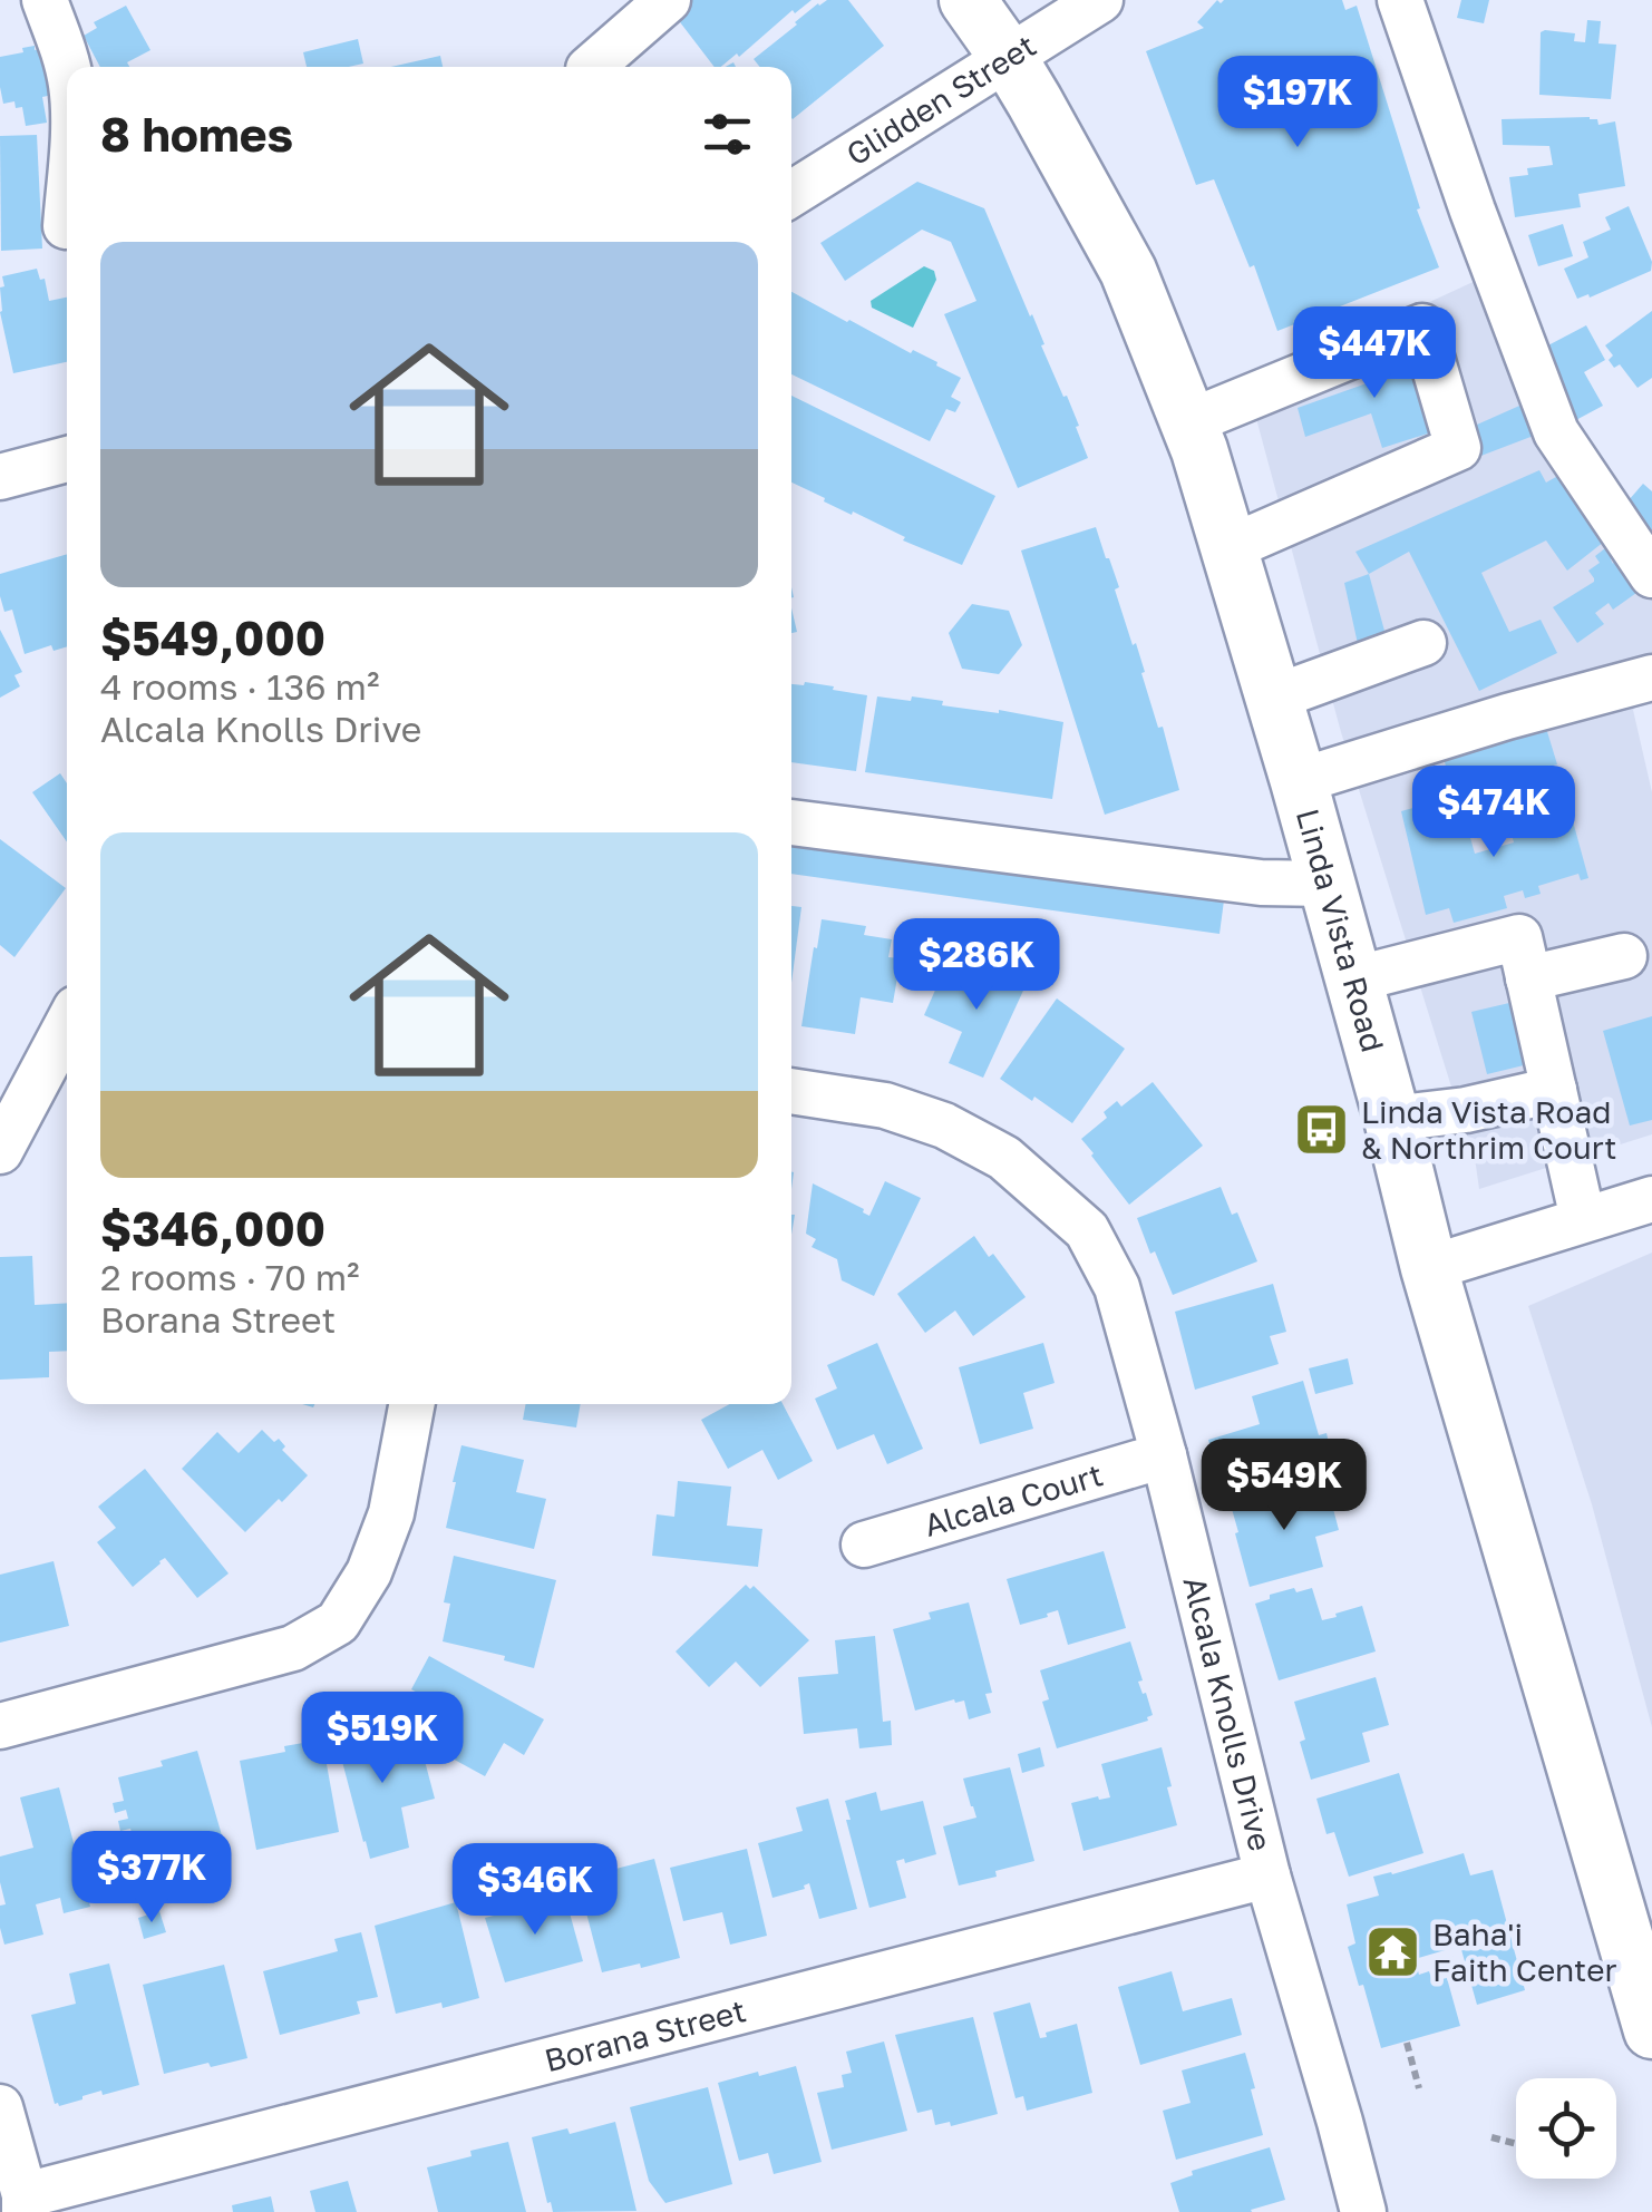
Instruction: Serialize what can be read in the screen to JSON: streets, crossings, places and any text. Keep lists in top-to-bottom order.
{
  "streets": {
    "main road": ["Linda Vista Road"],
    "street": [
      "Glidden Street",
      "Alcala Court",
      "Alcala Knolls Drive",
      "Borana Street"
    ]
  },
  "crossings": [
    ["Glidden Street", "Linda Vista Road"],
    ["Alcala Court", "Alcala Knolls Drive"],
    ["Alcala Knolls Drive", "Borana Street"]
  ],
  "places": {
    "bus stop": ["Linda Vista Road & Northrim Court"],
    "temple": ["Baha'i Faith Center"]
  },
  "page": {
    "price": [
      "$197K",
      "$447K",
      "$474K",
      "$286K",
      "$549K",
      "$519K",
      "$377K",
      "$346K"
    ],
    "heading": "8 homes",
    "list": [
      {
        "name": "$549,000",
        "note": "4 rooms · 136 m² · Alcala Knolls Drive"
      },
      {
        "name": "$346,000",
        "note": "2 rooms · 70 m² · Borana Street"
      }
    ]
  }
}
